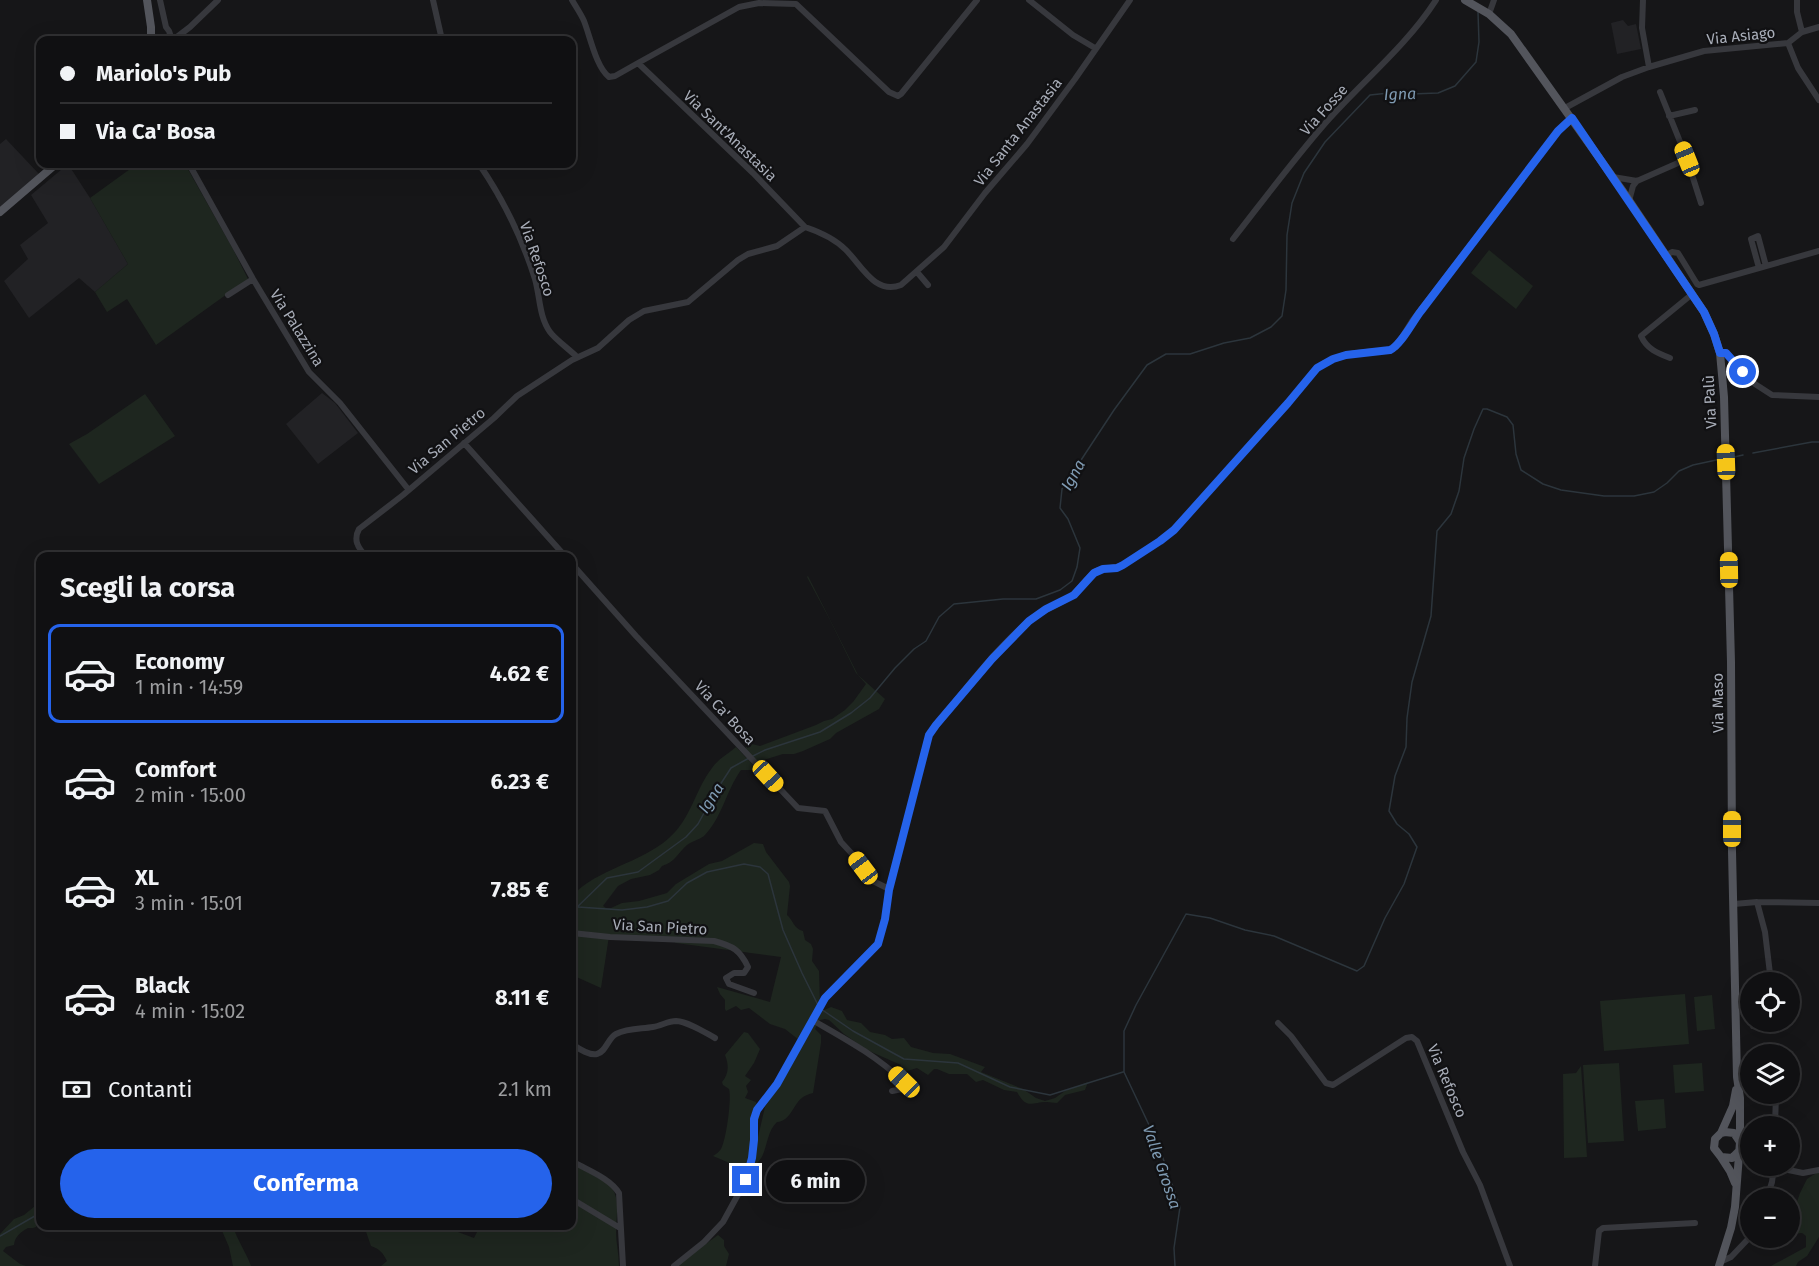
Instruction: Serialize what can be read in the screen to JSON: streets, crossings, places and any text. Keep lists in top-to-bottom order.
{
  "streets": {
    "main road": ["Via Palù", "Via Maso"],
    "street": [
      "Via Asiago",
      "Via Fosse",
      "Via Santa Anastasia",
      "Via Sant'Anastasia",
      "Via Refosco",
      "Via Palazzina",
      "Via San Pietro",
      "Via Ca' Bosa"
    ]
  },
  "crossings": [
    ["Via Asiago", "Via Palù"],
    ["Via Santa Anastasia", "Via Sant'Anastasia"],
    ["Via Refosco", "Via San Pietro"],
    ["Via Palazzina", "Via San Pietro"],
    ["Via Palù", "Via Maso"]
  ],
  "water": ["Igna", "Valle Grossa"],
  "page": {
    "banner": ["Mariolo's Pub", "Via Ca' Bosa"],
    "heading": "Scegli la corsa",
    "list": [
      {
        "name": "Economy",
        "note": "1 min · 14:59",
        "value": "4.62 €"
      },
      {
        "name": "Comfort",
        "note": "2 min · 15:00",
        "value": "6.23 €"
      },
      {
        "name": "XL",
        "note": "3 min · 15:01",
        "value": "7.85 €"
      },
      {
        "name": "Black",
        "note": "4 min · 15:02",
        "value": "8.11 €"
      }
    ],
    "map_buttons": ["+", "−"],
    "pay": ["Contanti", "2.1 km"],
    "buttons": "Conferma",
    "bubble": "6 min"
  }
}
